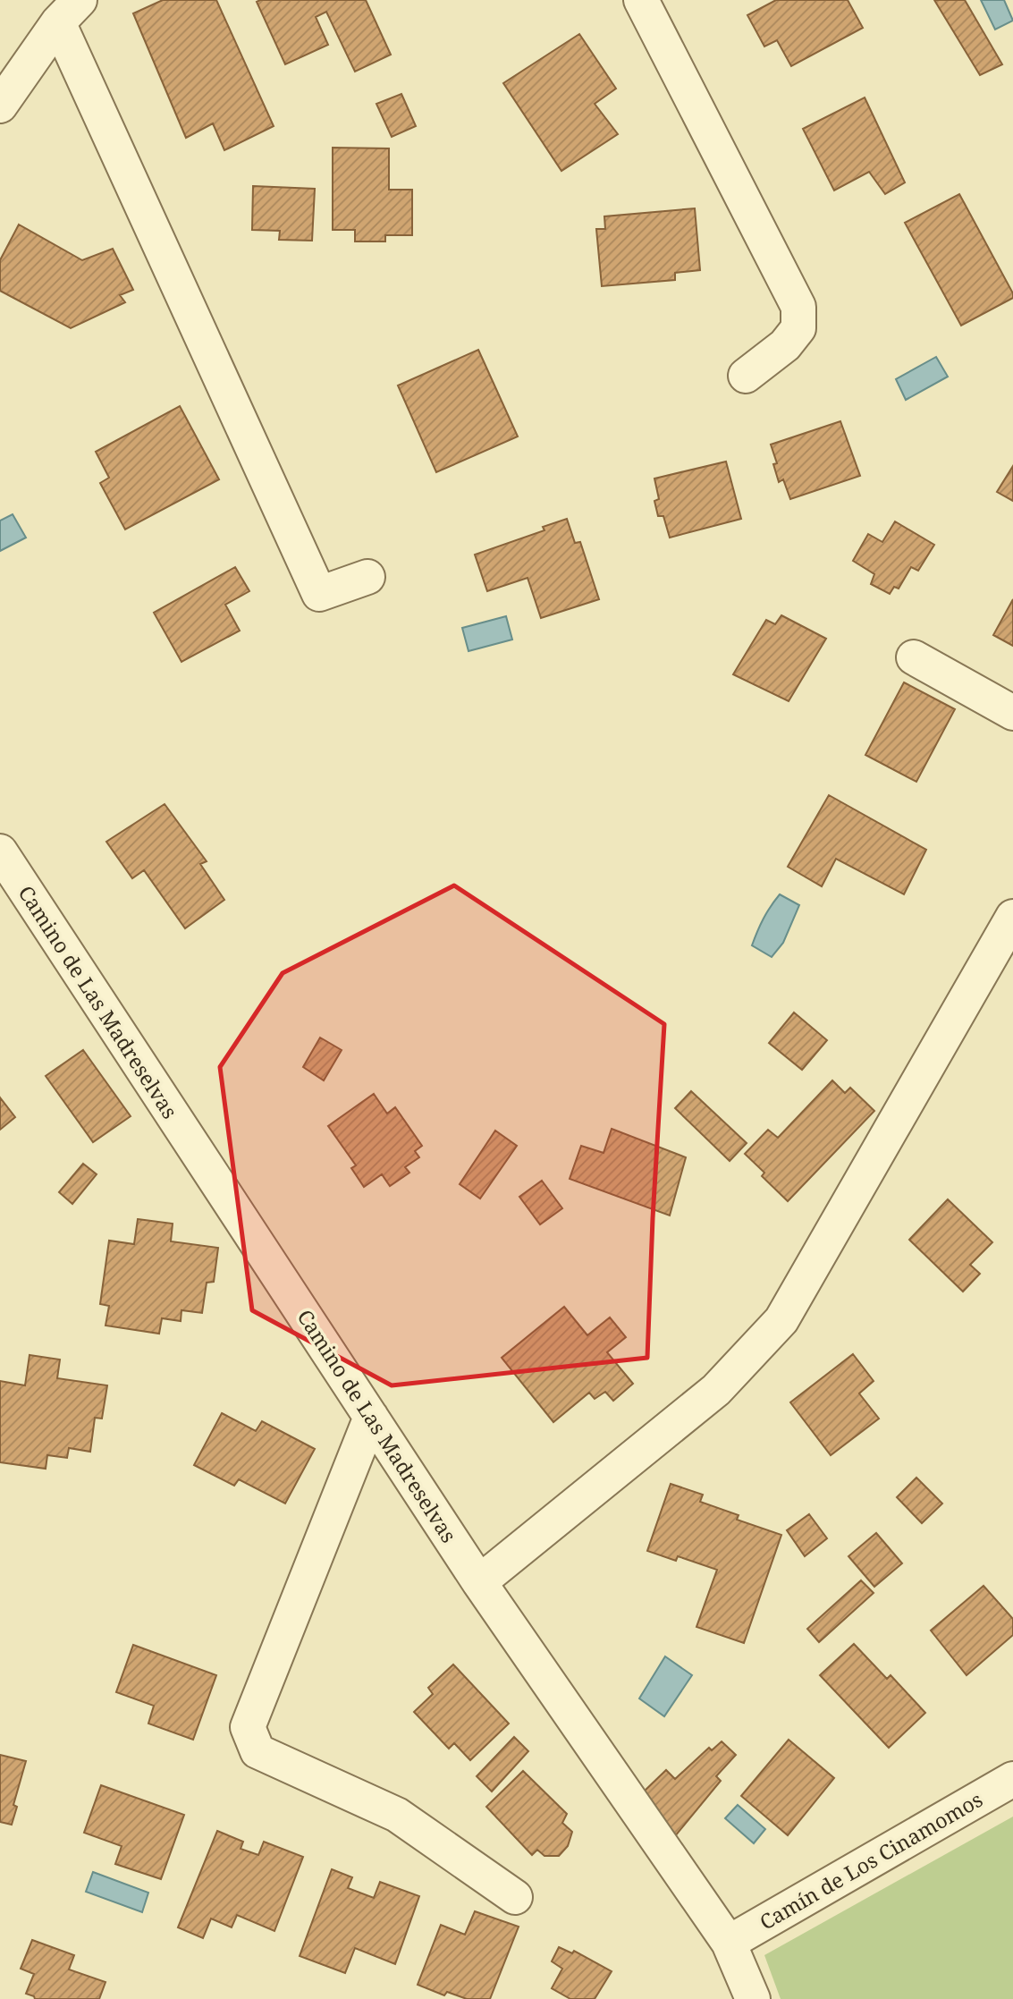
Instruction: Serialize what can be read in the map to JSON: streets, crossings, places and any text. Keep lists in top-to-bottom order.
{
  "streets": {
    "street": ["Camino de Las Madreselvas", "Camín de Los Cinamomos"]
  },
  "crossings": [
    ["Camino de Las Madreselvas", "Camín de Los Cinamomos"]
  ]
}
